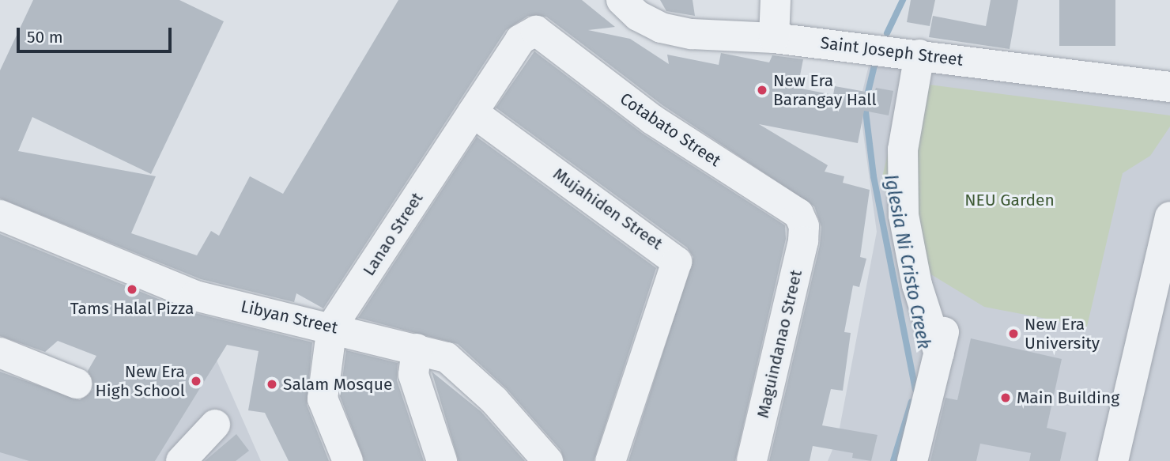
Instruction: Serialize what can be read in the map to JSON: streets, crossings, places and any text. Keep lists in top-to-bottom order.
{
  "streets": {
    "street": [
      "Saint Joseph Street",
      "Cotabato Street",
      "Mujahiden Street",
      "Lanao Street",
      "Libyan Street",
      "Maguindanao Street"
    ]
  },
  "crossings": [
    ["Cotabato Street", "Lanao Street"],
    ["Cotabato Street", "Maguindanao Street"],
    ["Mujahiden Street", "Lanao Street"],
    ["Lanao Street", "Libyan Street"]
  ],
  "water": ["Iglesia Ni Cristo Creek"],
  "parks": ["NEU Garden"],
  "places": [
    "New Era Barangay Hall",
    "Tams Halal Pizza",
    "New Era University",
    "New Era High School",
    "Salam Mosque",
    "Main Building"
  ],
  "scale_bar": "50 m"
}
